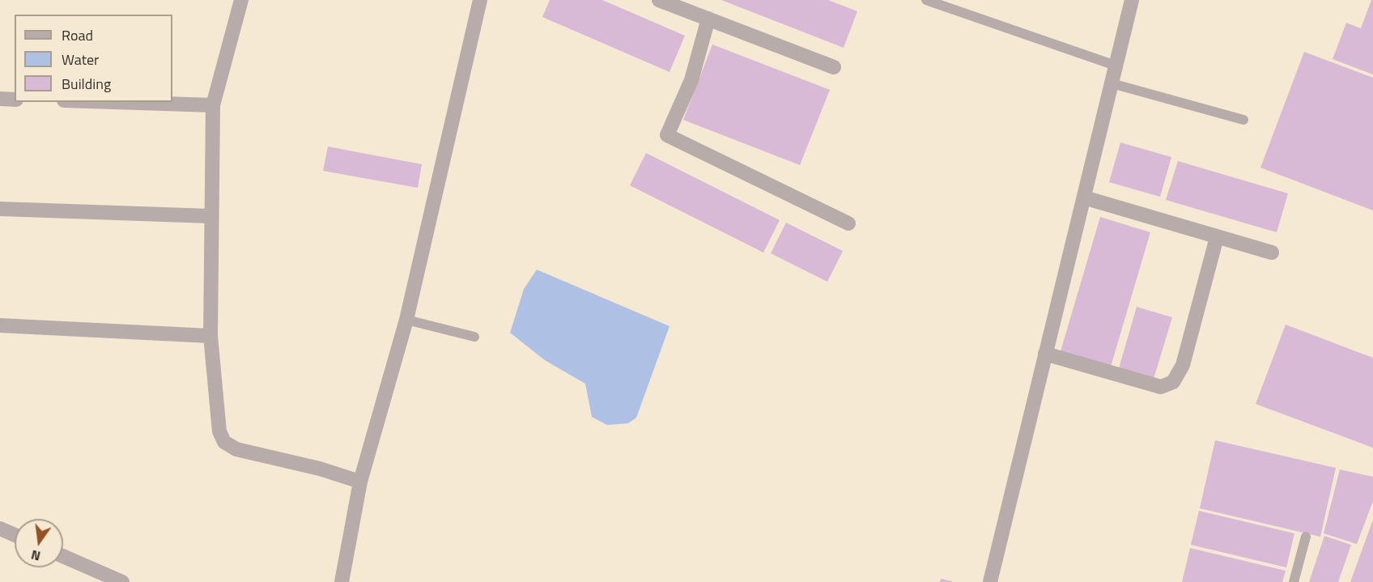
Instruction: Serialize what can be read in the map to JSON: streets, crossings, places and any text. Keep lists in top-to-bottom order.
{
  "legend": ["Road", "Water", "Building"],
  "north": "bottom"
}
